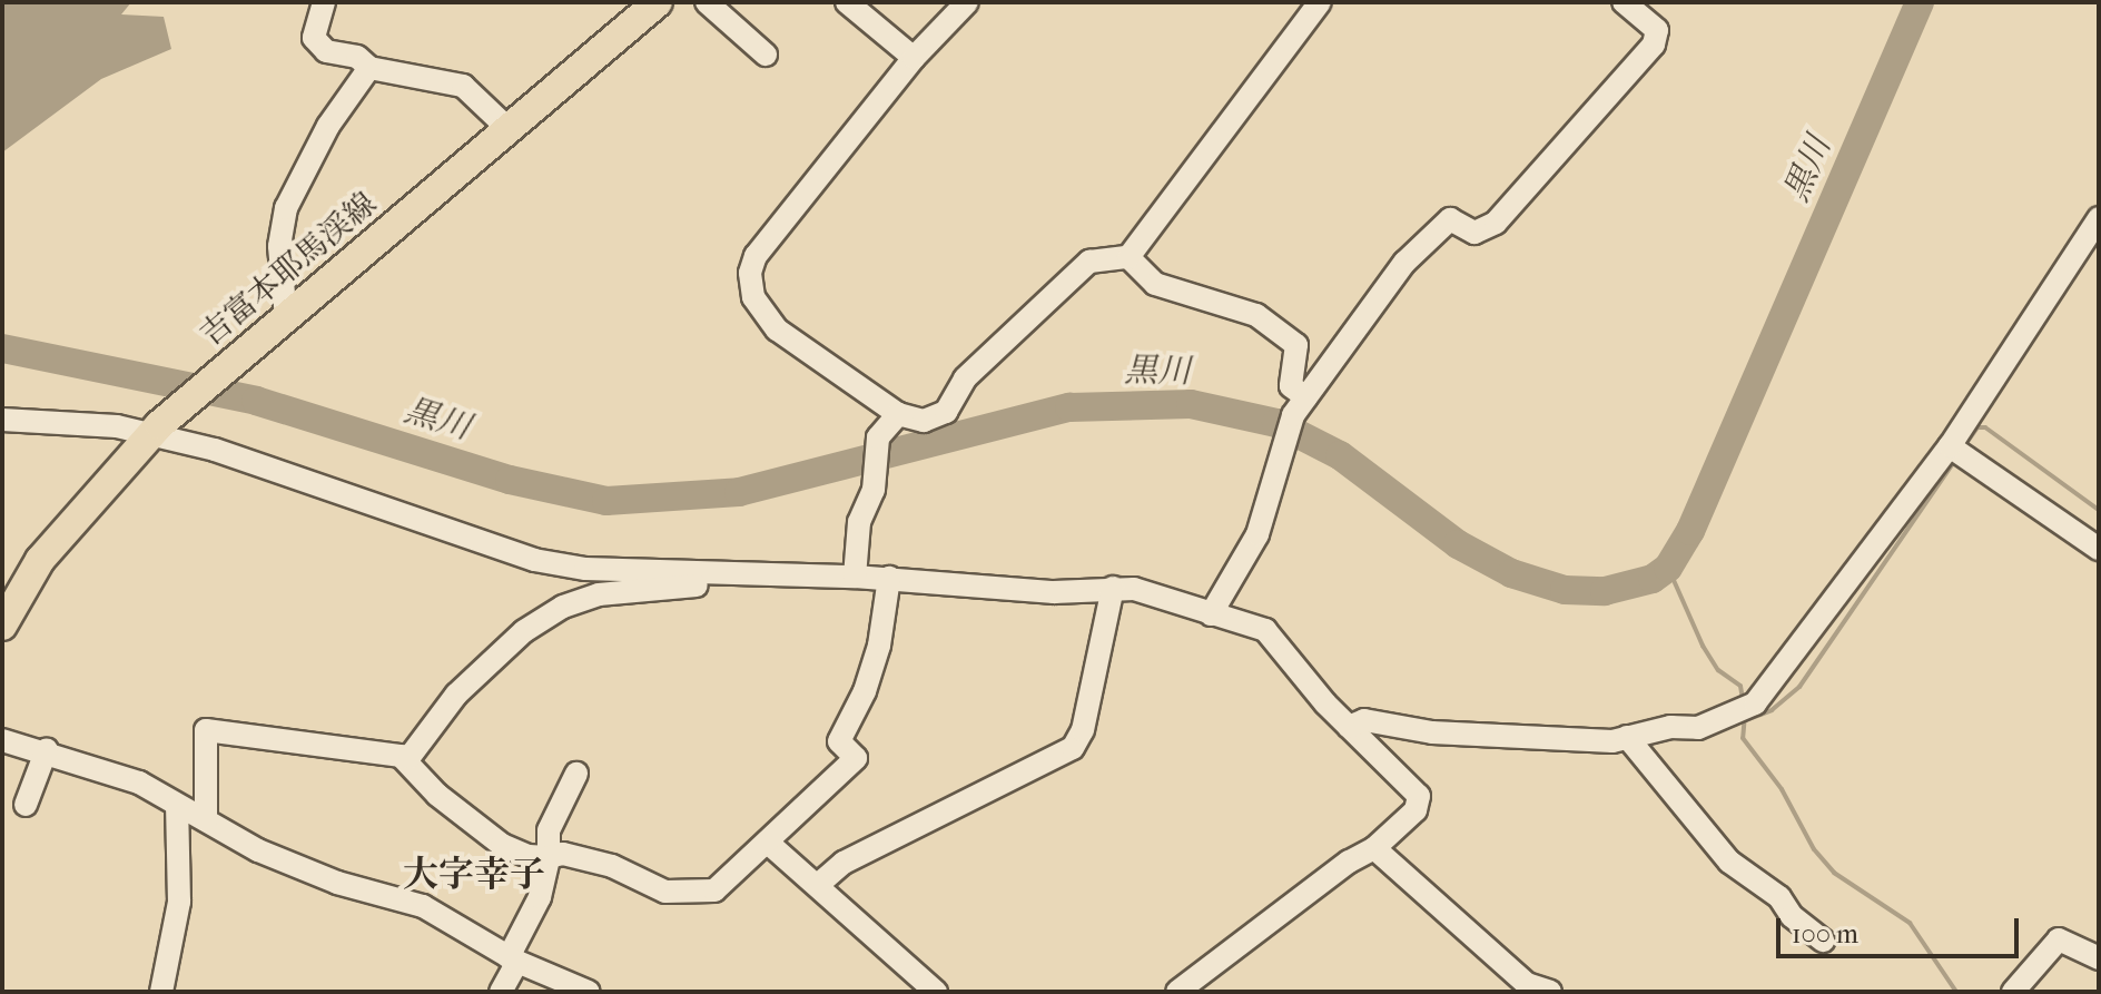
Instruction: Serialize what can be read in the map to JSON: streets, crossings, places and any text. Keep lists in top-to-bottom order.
{
  "streets": {
    "main road": ["吉富本耶馬渓線"]
  },
  "districts": ["大字幸子"],
  "water": ["黒川"],
  "scale_bar": "100 m"
}
